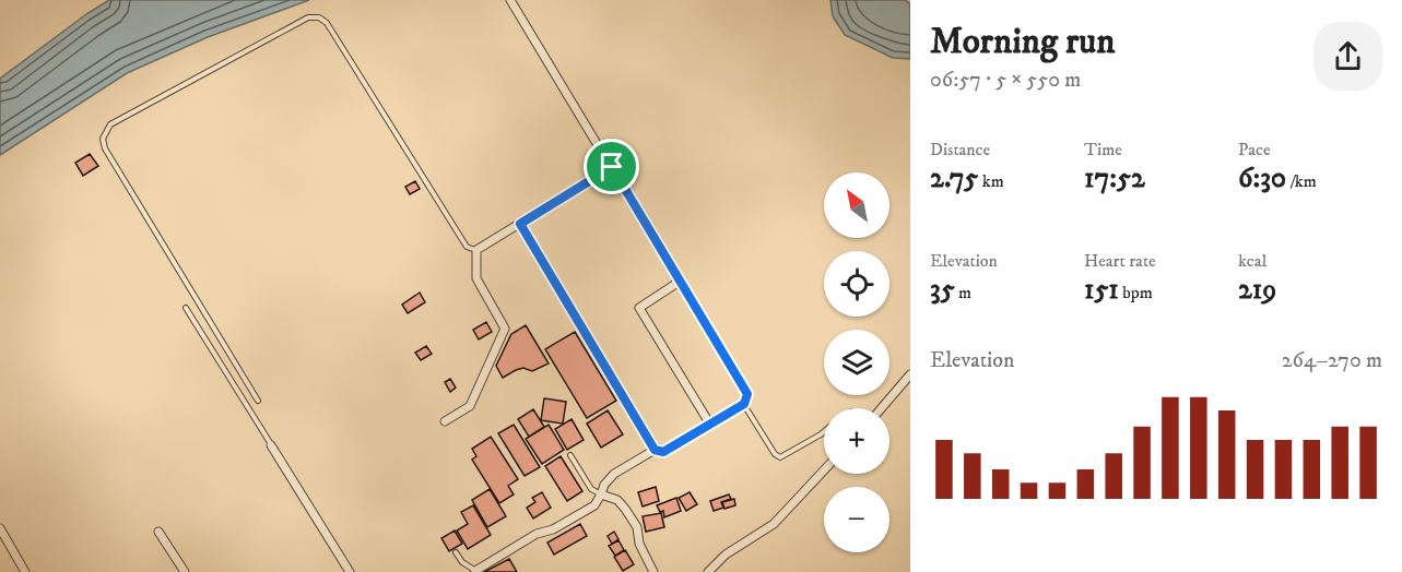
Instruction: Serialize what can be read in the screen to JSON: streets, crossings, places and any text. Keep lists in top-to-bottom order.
{
  "north": "top left",
  "page": {
    "heading": ["Morning run", "06:57 · 5 × 550 m"],
    "stats": [
      ["Distance", "2.75 km"],
      ["Time", "17:52"],
      ["Pace", "6:30 /km"],
      ["Elevation", "35 m"],
      ["Heart rate", "151 bpm"],
      ["kcal", "219"]
    ],
    "map_buttons": ["+", "−"],
    "chart": ["Elevation", "264–270 m"]
  }
}
